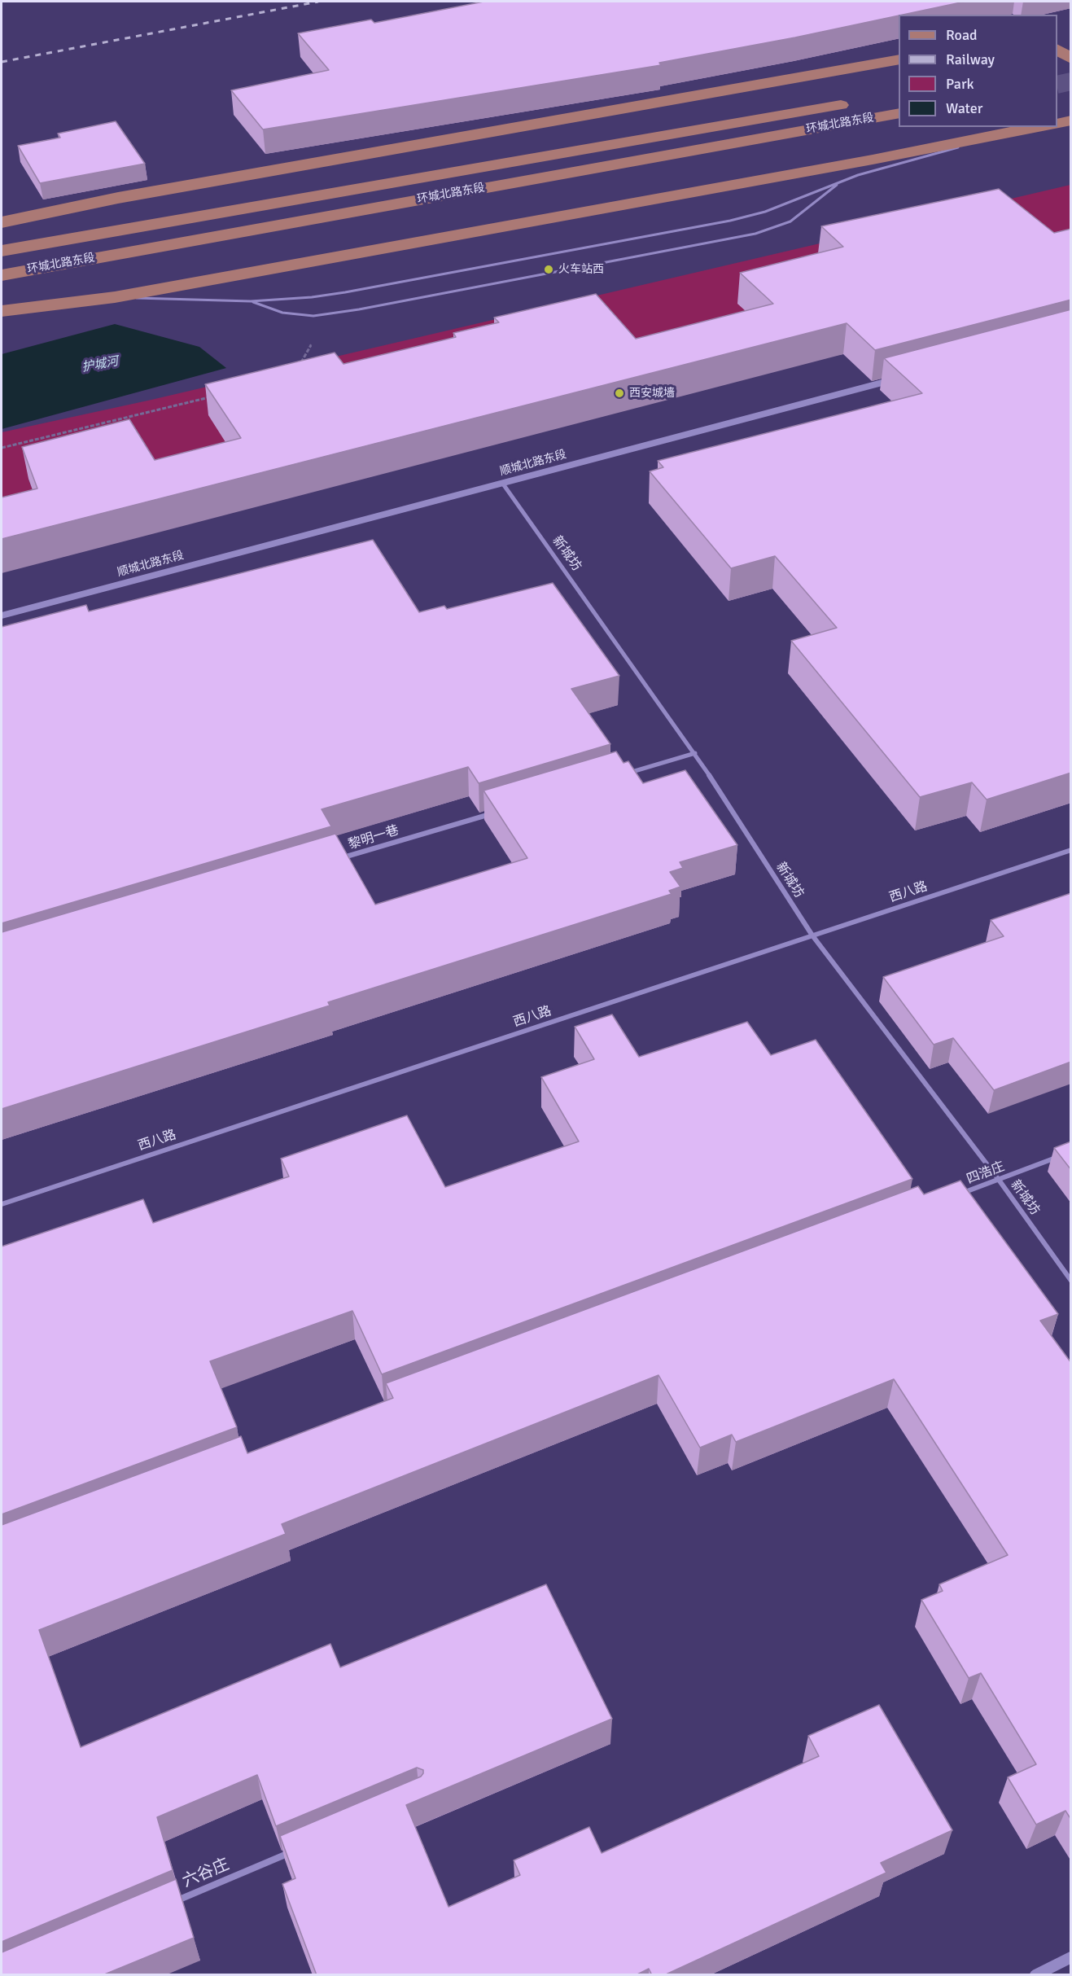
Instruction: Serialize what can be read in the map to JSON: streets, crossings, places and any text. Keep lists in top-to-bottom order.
{
  "streets": {
    "main road": ["环城北路东段"],
    "street": [
      "顺城北路东段",
      "新城坊",
      "黎明一巷",
      "西八路",
      "四浩庄",
      "六谷庄"
    ]
  },
  "crossings": [
    ["顺城北路东段", "新城坊"],
    ["新城坊", "西八路"],
    ["新城坊", "四浩庄"]
  ],
  "water": ["护城河"],
  "places": ["火车站西", "西安城墙"],
  "legend": [
    "Road",
    "Railway",
    "Park",
    "Water"
  ]
}
